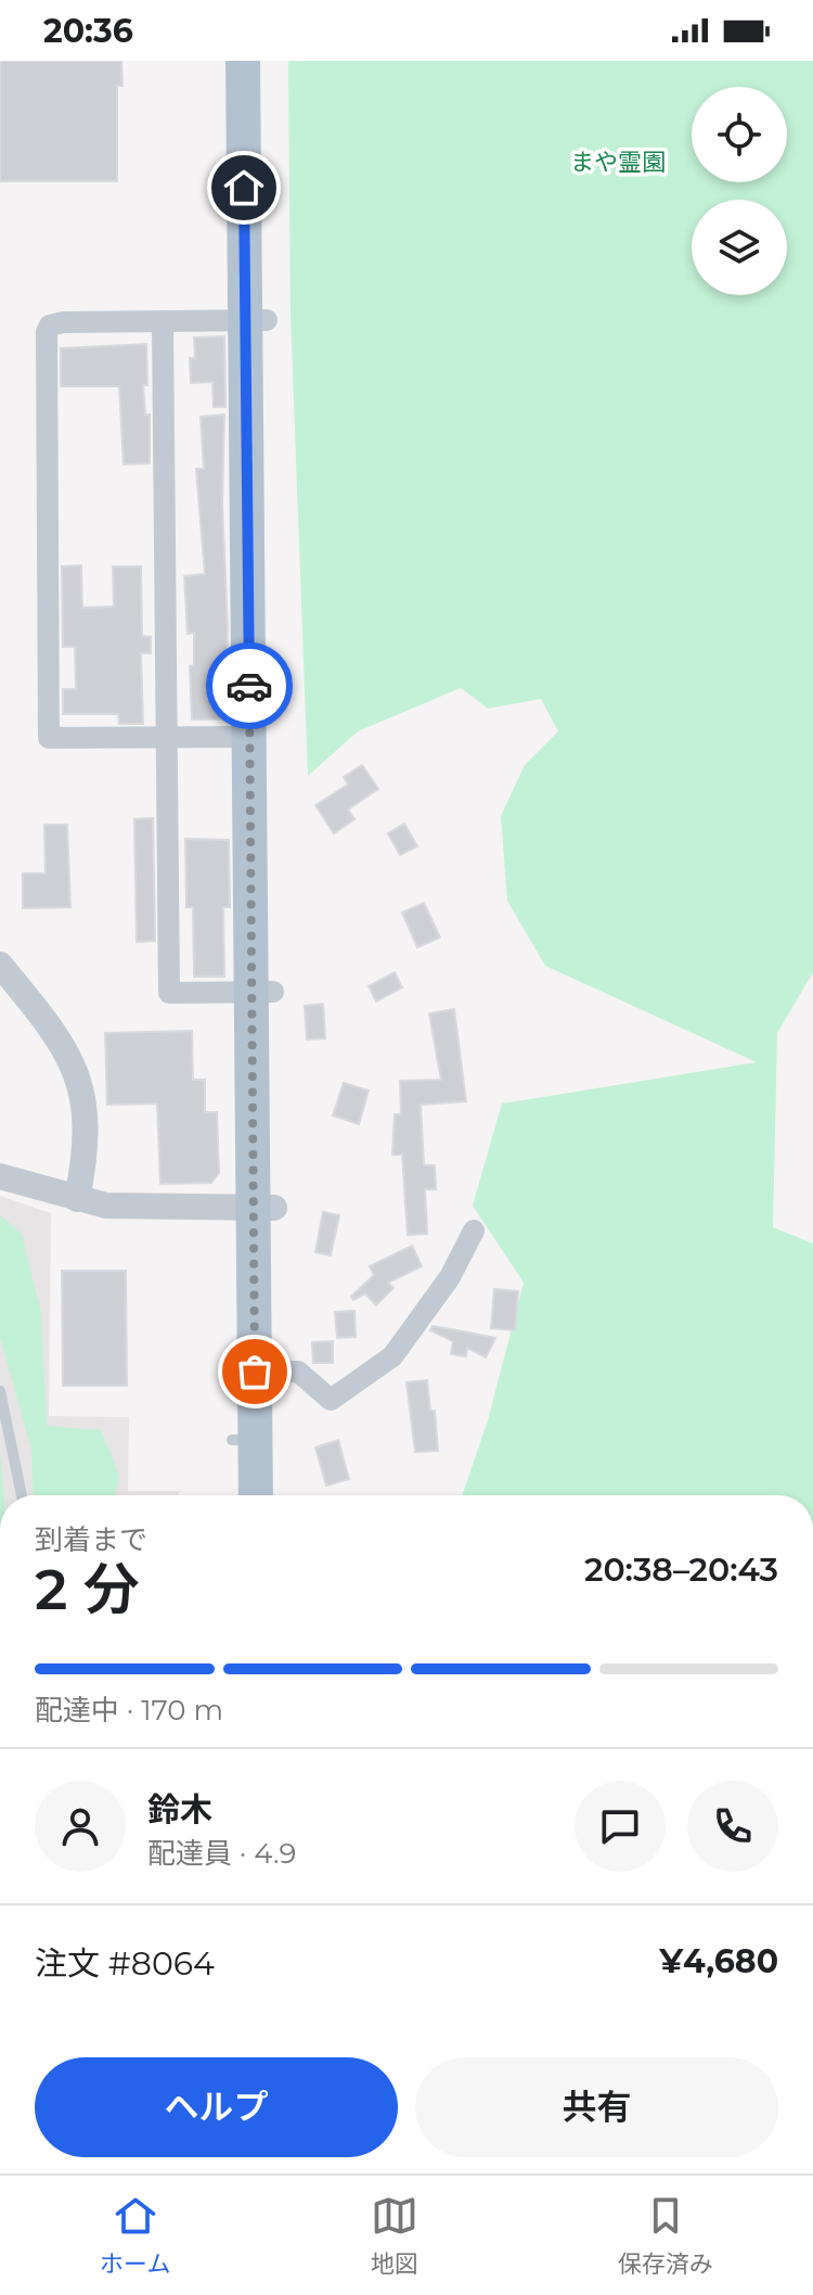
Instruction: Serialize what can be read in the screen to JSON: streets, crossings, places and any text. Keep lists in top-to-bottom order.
{
  "parks": ["まや霊園"],
  "page": {
    "status": "20:36",
    "heading": ["2 分", "到着まで", "20:38–20:43"],
    "panel": [
      "鈴木",
      "配達員 · 4.9",
      "注文 #8064",
      "¥4,680"
    ],
    "bar": "配達中 · 170 m",
    "buttons": ["ヘルプ", "共有"],
    "tabs": ["ホーム", "地図", "保存済み"]
  }
}
